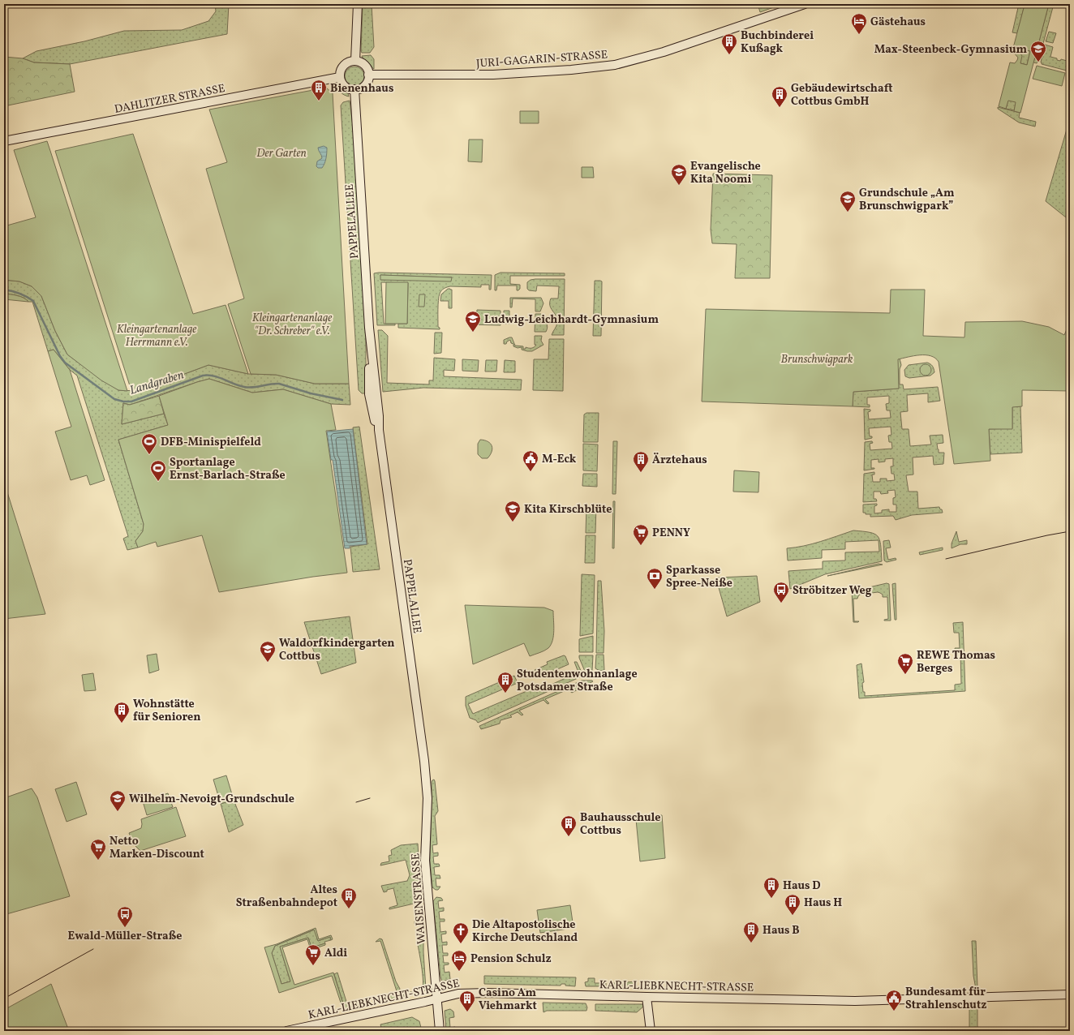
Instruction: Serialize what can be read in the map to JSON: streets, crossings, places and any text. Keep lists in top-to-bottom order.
{
  "streets": {
    "main road": [
      "JURI-GAGARIN-STRASSE",
      "DAHLITZER STRASSE",
      "PAPPELALLEE",
      "WAISENSTRASSE",
      "KARL-LIEBKNECHT-STRASSE"
    ]
  },
  "crossings": [
    ["JURI-GAGARIN-STRASSE", "DAHLITZER STRASSE"],
    ["JURI-GAGARIN-STRASSE", "PAPPELALLEE"],
    ["DAHLITZER STRASSE", "PAPPELALLEE"],
    ["PAPPELALLEE", "WAISENSTRASSE"],
    ["WAISENSTRASSE", "KARL-LIEBKNECHT-STRASSE"]
  ],
  "water": ["Landgraben"],
  "parks": [
    "Der Garten",
    "Kleingartenanlage \"Dr. Schreber\" e.V.",
    "Kleingartenanlage Herrmann e.V.",
    "Brunschwigpark"
  ],
  "places": {
    "hotel": ["Gästehaus", "Pension Schulz"],
    "building": [
      "Buchbinderei Kußagk",
      "Bienenhaus",
      "Gebäudewirtschaft Cottbus GmbH",
      "Ärztehaus",
      "Studentenwohnanlage Potsdamer Straße",
      "Wohnstätte für Senioren",
      "Bauhausschule Cottbus",
      "Haus D",
      "Altes Straßenbahndepot",
      "Haus H",
      "Haus B",
      "Casino Am Viehmarkt"
    ],
    "school or university": [
      "Max-Steenbeck-Gymnasium",
      "Evangelische Kita Noomi",
      "Grundschule „Am Brunschwigpark”",
      "Ludwig-Leichhardt-Gymnasium",
      "Kita Kirschblüte",
      "Waldorfkindergarten Cottbus",
      "Wilhelm-Nevoigt-Grundschule"
    ],
    "sports": ["DFB-Minispielfeld", "Sportanlage Ernst-Barlach-Straße"],
    "public building": ["M-Eck", "Bundesamt für Strahlenschutz"],
    "supermarket": [
      "PENNY",
      "REWE Thomas Berges",
      "Netto Marken-Discount",
      "Aldi"
    ],
    "bank": ["Sparkasse Spree-Neiße"],
    "bus stop": ["Ströbitzer Weg", "Ewald-Müller-Straße"],
    "church": ["Die Altapostolische Kirche Deutschland"]
  }
}
